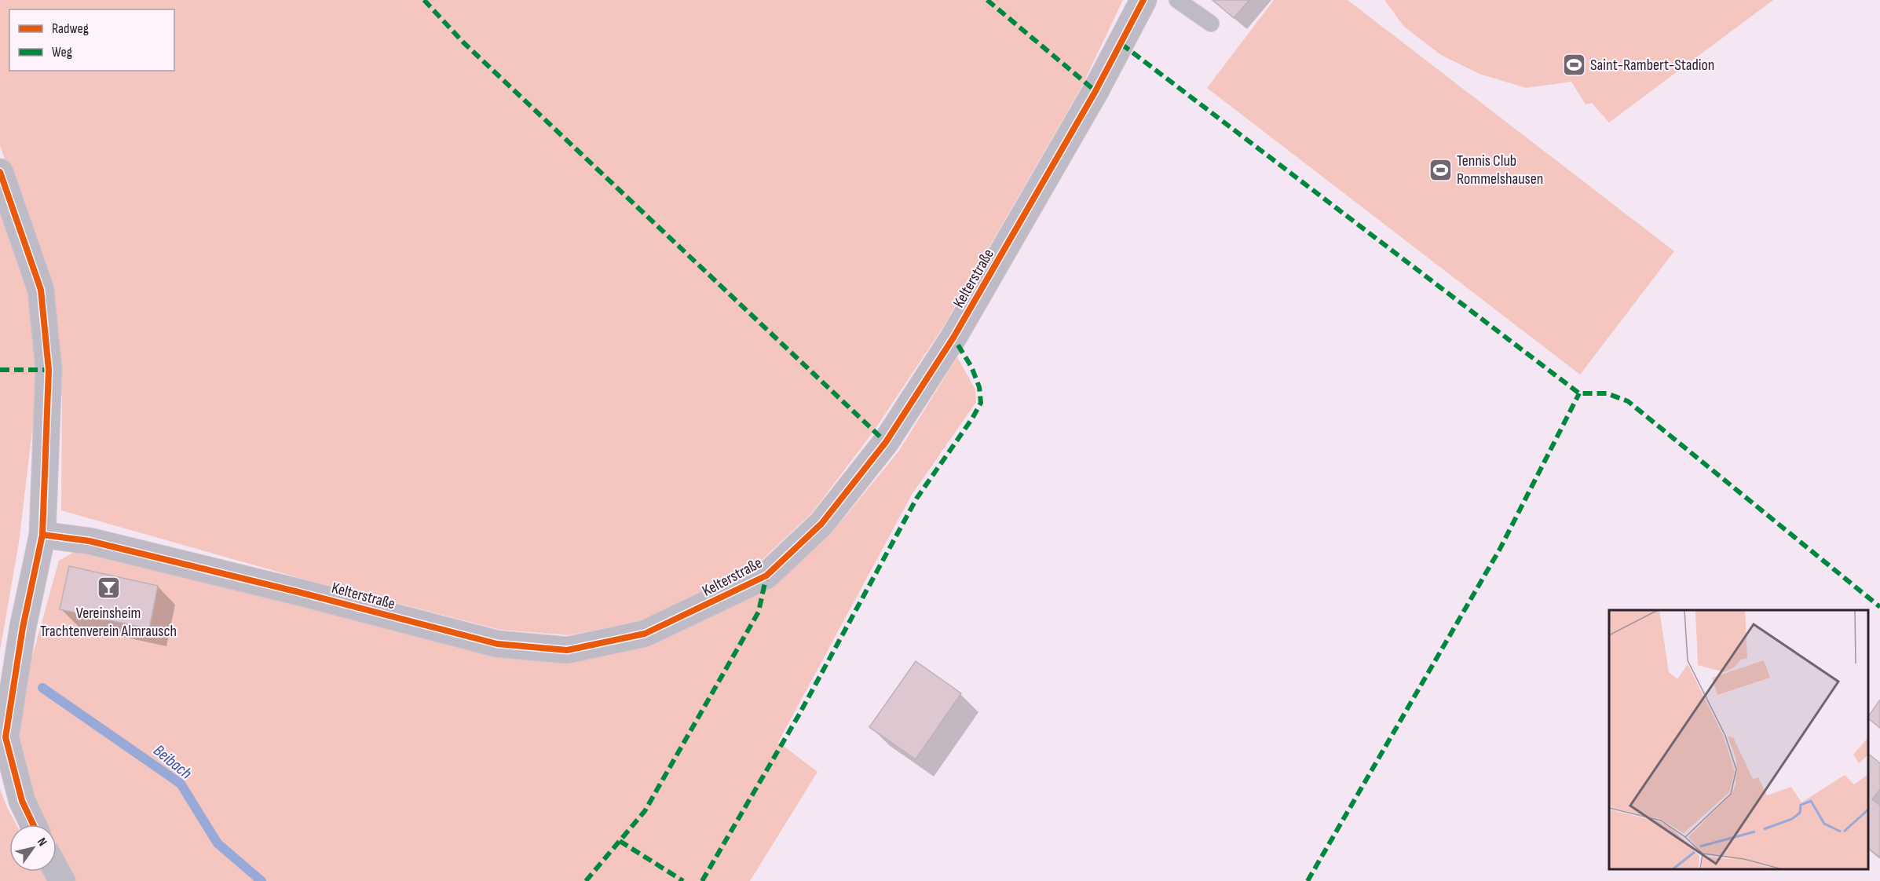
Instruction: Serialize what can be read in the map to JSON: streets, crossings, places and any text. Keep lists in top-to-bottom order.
{
  "streets": {
    "street": ["Kelterstraße"]
  },
  "water": ["Beibach"],
  "places": {
    "sports": ["Saint-Rambert-Stadion", "Tennis Club Rommelshausen"],
    "bar": ["Vereinsheim Trachtenverein Almrausch"]
  },
  "legend": ["Radweg", "Weg"],
  "north": "top right"
}
